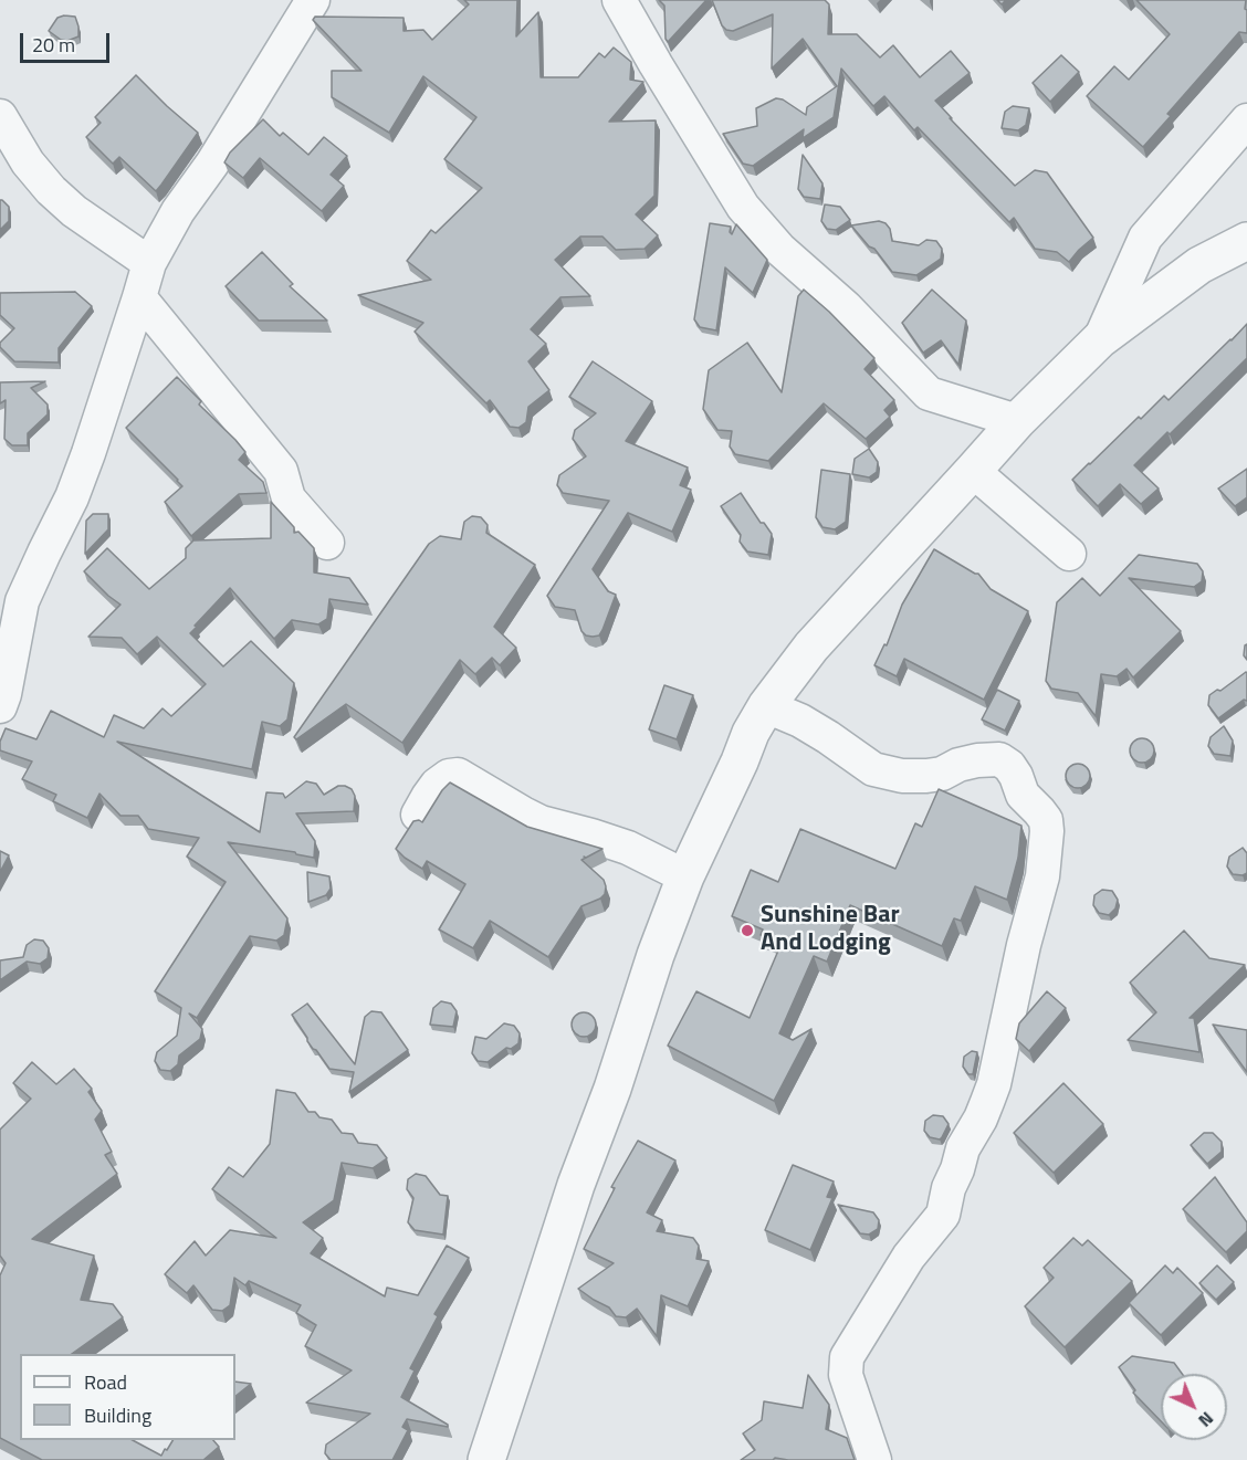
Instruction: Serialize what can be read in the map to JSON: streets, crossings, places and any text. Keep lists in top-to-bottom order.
{
  "places": ["Sunshine Bar And Lodging"],
  "legend": ["Road", "Building"],
  "scale_bar": "20 m",
  "north": "bottom right"
}
